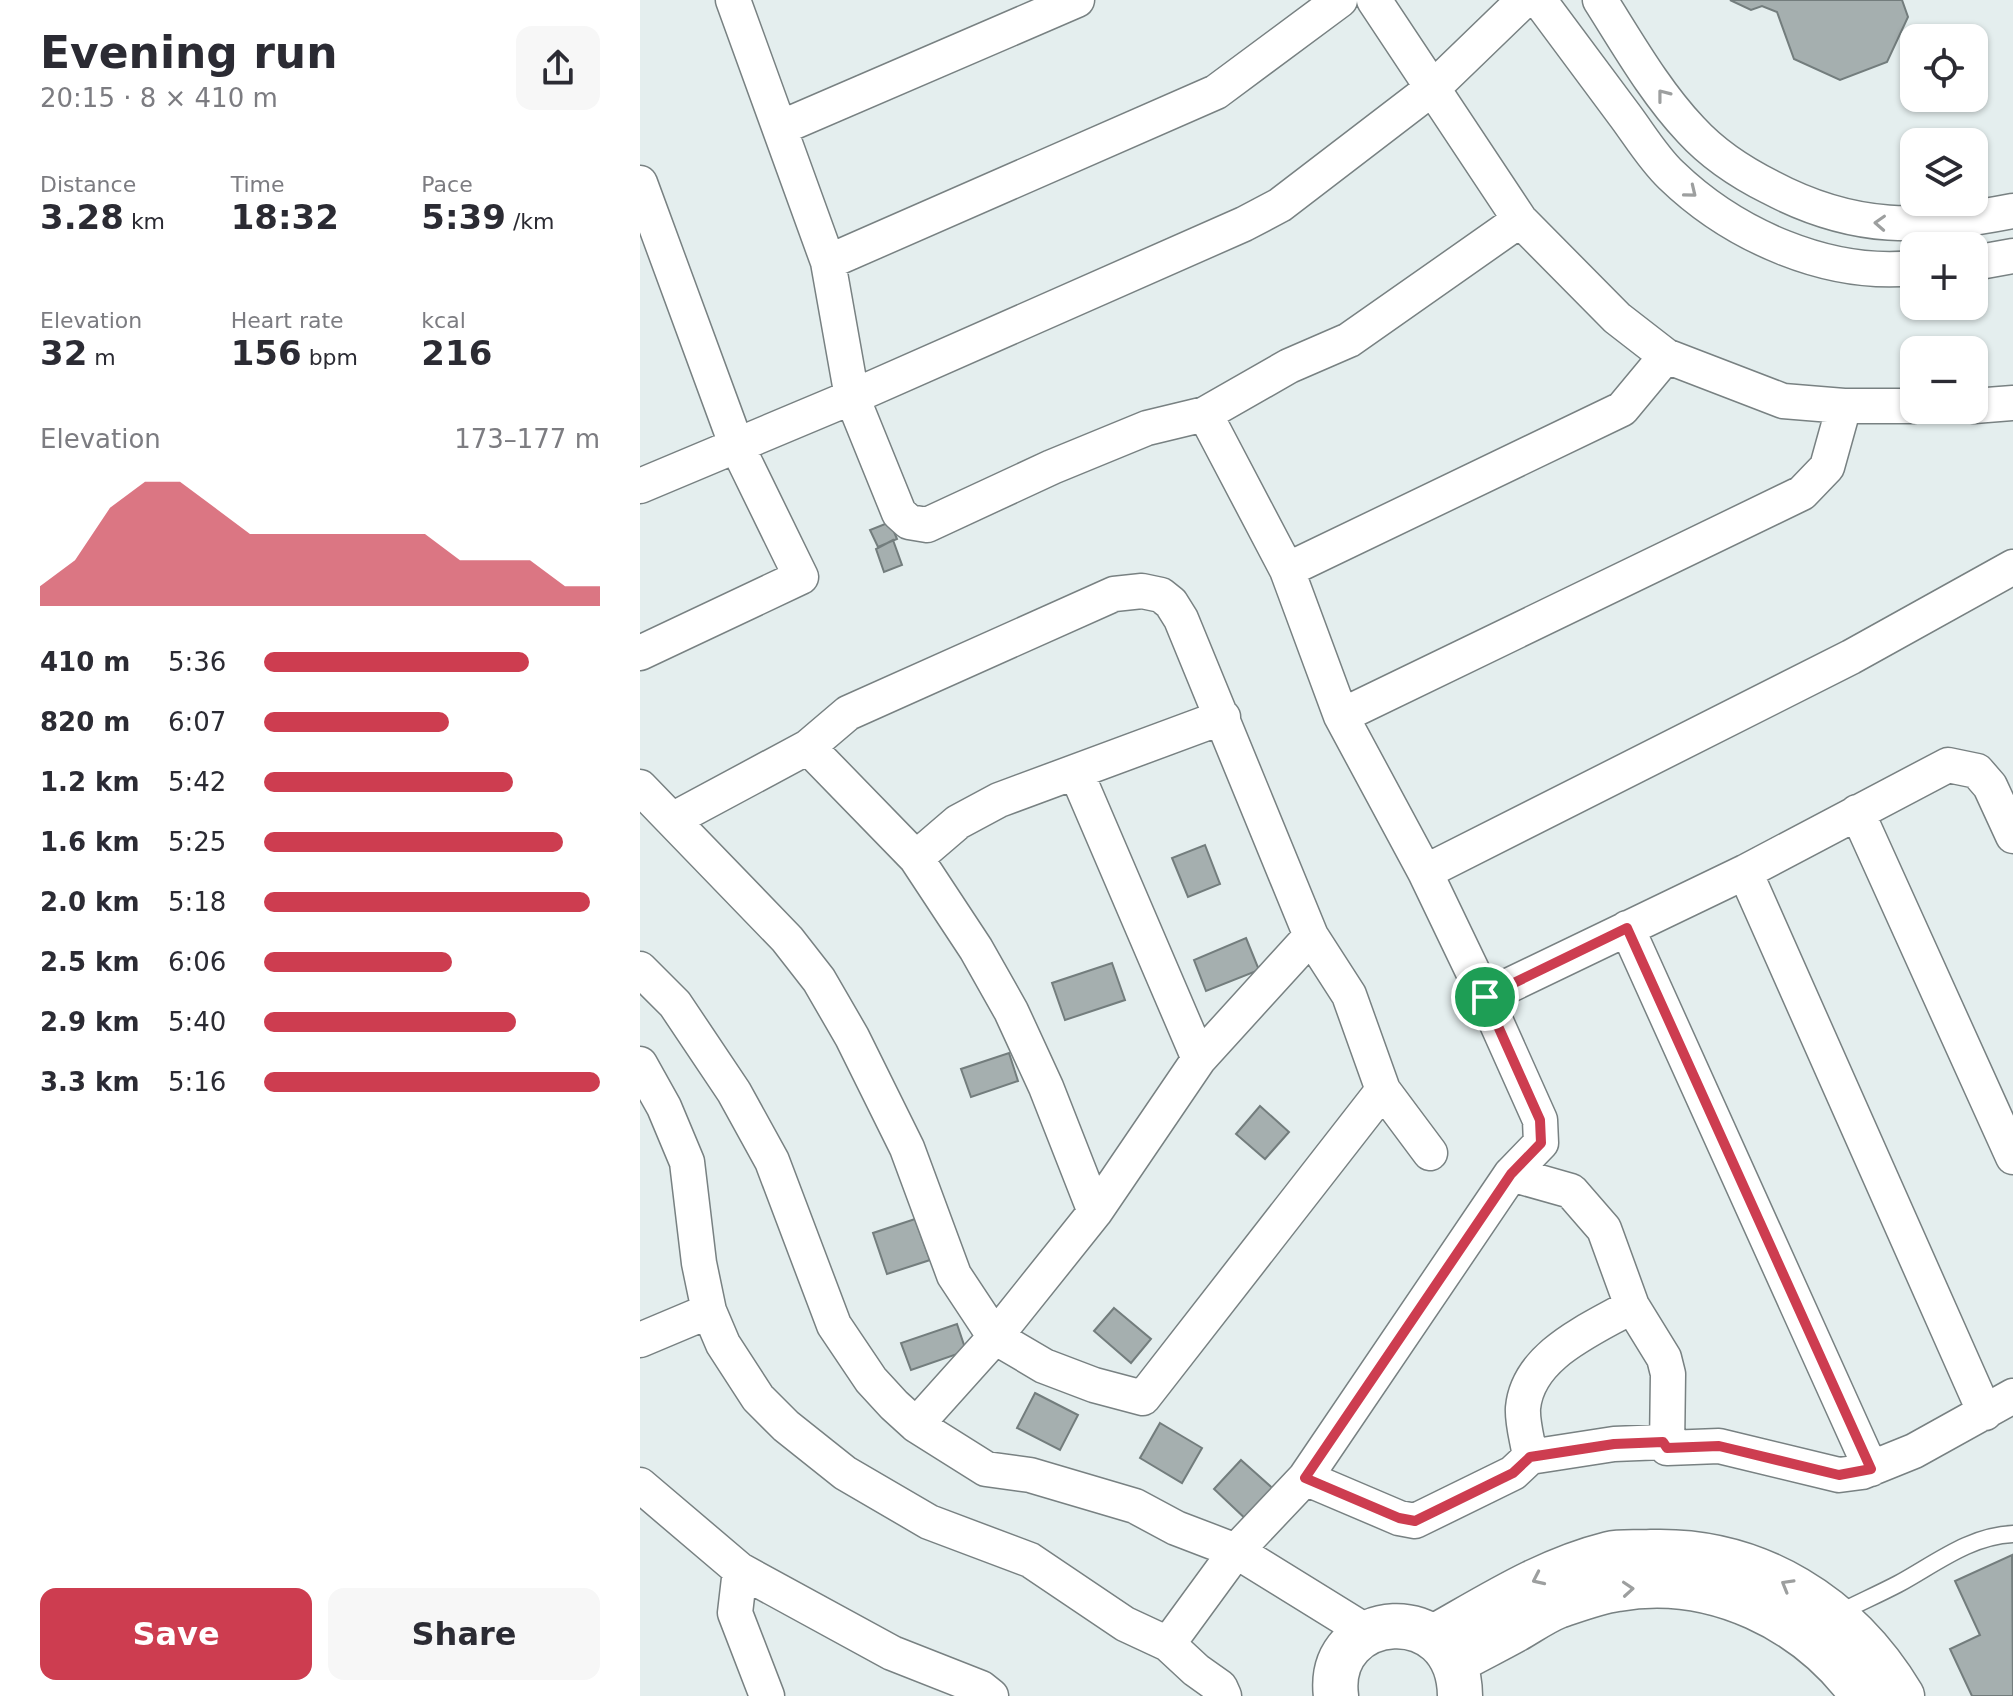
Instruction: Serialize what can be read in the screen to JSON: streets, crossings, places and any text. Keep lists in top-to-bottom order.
{
  "page": {
    "heading": ["Evening run", "20:15 · 8 × 410 m"],
    "map_buttons": ["+", "−"],
    "stats": [
      ["Distance", "3.28 km"],
      ["Time", "18:32"],
      ["Pace", "5:39 /km"],
      ["Elevation", "32 m"],
      ["Heart rate", "156 bpm"],
      ["kcal", "216"]
    ],
    "chart": ["Elevation", "173–177 m"],
    "list": [
      {
        "name": "410 m",
        "note": "5:36"
      },
      {
        "name": "820 m",
        "note": "6:07"
      },
      {
        "name": "1.2 km",
        "note": "5:42"
      },
      {
        "name": "1.6 km",
        "note": "5:25"
      },
      {
        "name": "2.0 km",
        "note": "5:18"
      },
      {
        "name": "2.5 km",
        "note": "6:06"
      },
      {
        "name": "2.9 km",
        "note": "5:40"
      },
      {
        "name": "3.3 km",
        "note": "5:16"
      }
    ],
    "buttons": ["Save", "Share"]
  }
}
